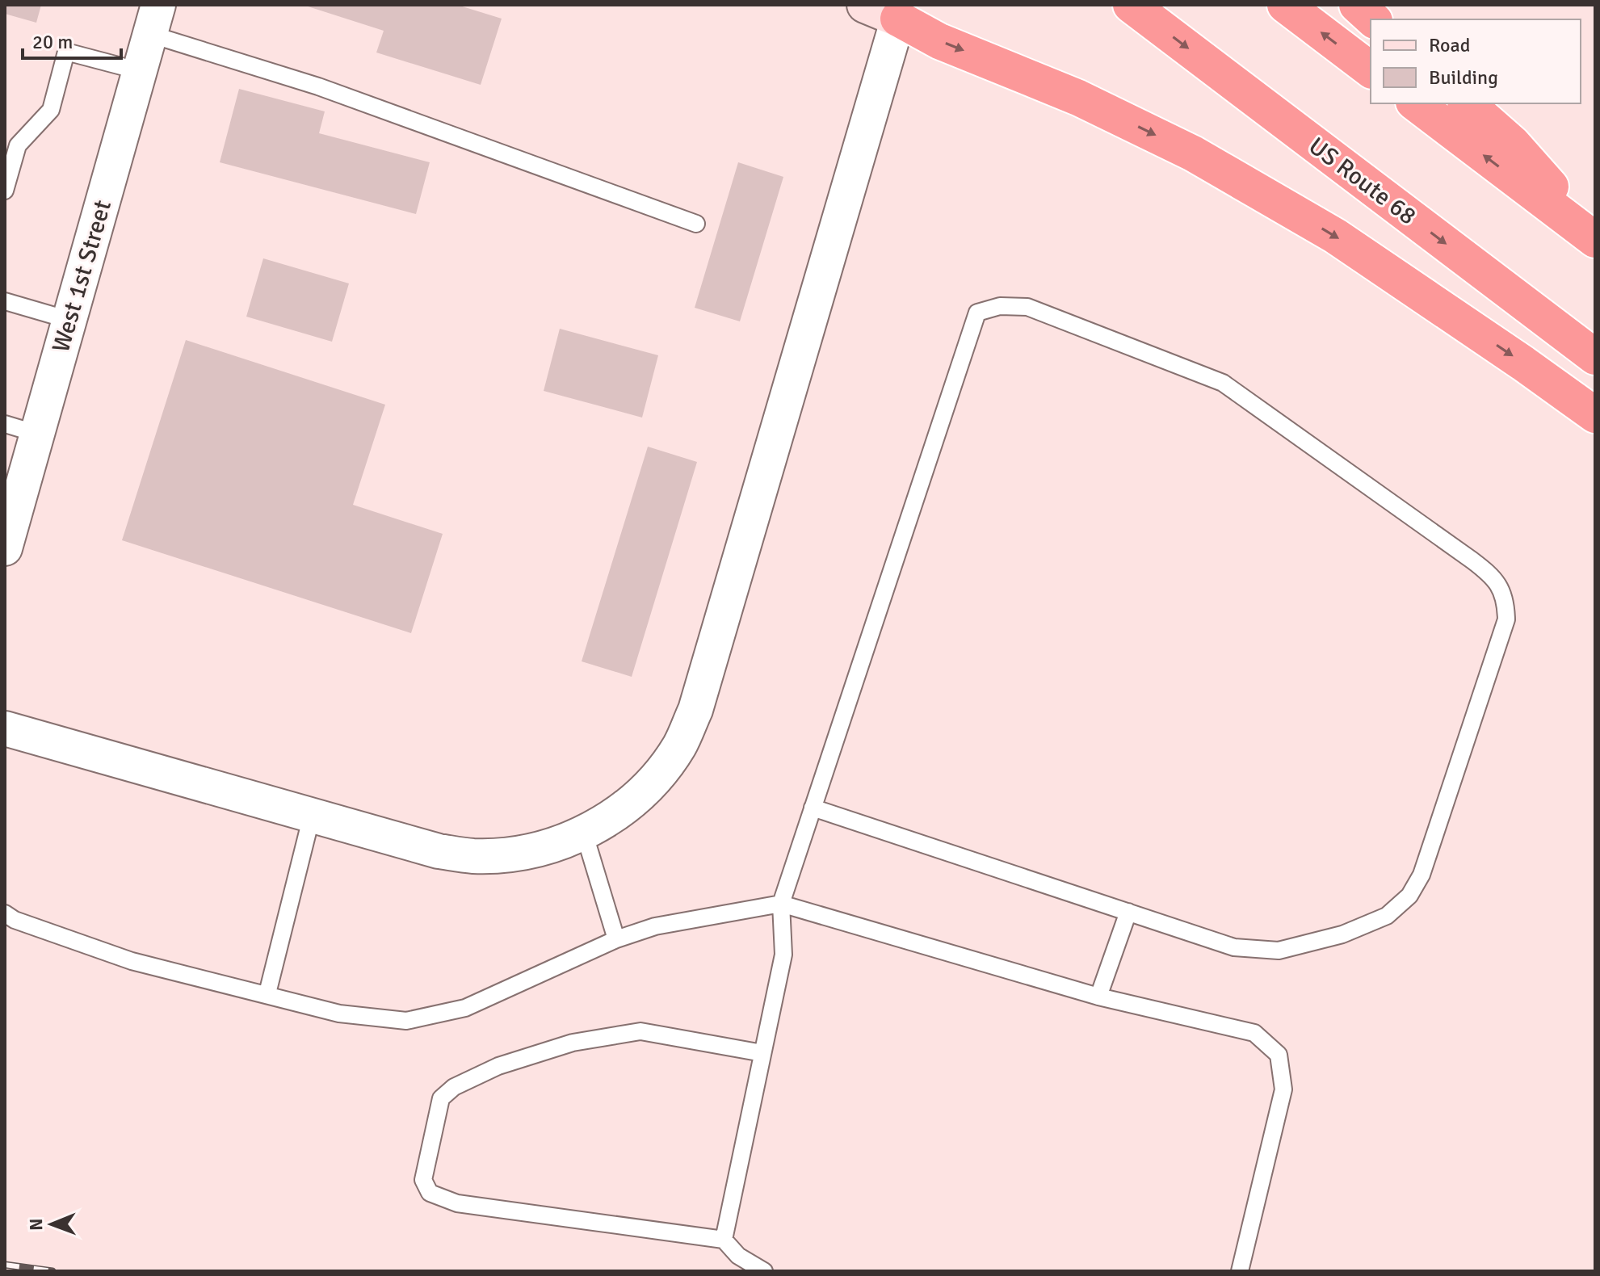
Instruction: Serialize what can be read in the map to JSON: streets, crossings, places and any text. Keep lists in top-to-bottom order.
{
  "streets": {
    "highway": ["US Route 68"],
    "street": ["West 1st Street"]
  },
  "legend": ["Road", "Building"],
  "scale_bar": "20 m",
  "north": "left"
}
